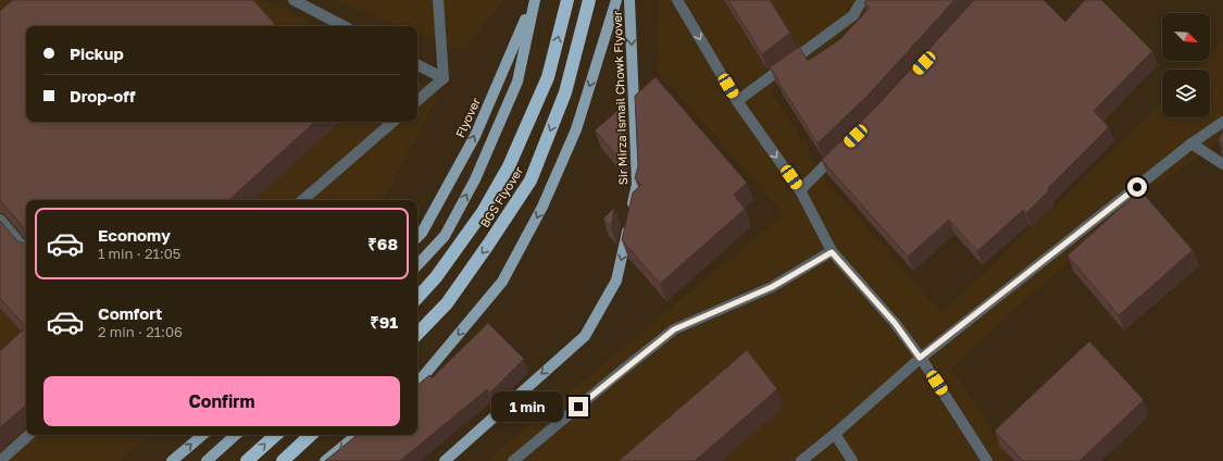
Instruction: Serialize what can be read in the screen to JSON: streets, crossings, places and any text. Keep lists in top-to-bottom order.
{
  "streets": {
    "highway": ["BGS Flyover"],
    "main road": ["Sir Mirza Ismail Chowk Flyover", "Flyover"]
  },
  "north": "bottom right",
  "page": {
    "banner": ["Pickup", "Drop-off"],
    "list": [
      {
        "name": "Economy",
        "note": "1 min · 21:05",
        "value": "₹68"
      },
      {
        "name": "Comfort",
        "note": "2 min · 21:06",
        "value": "₹91"
      }
    ],
    "buttons": "Confirm",
    "bubble": "1 min"
  }
}
